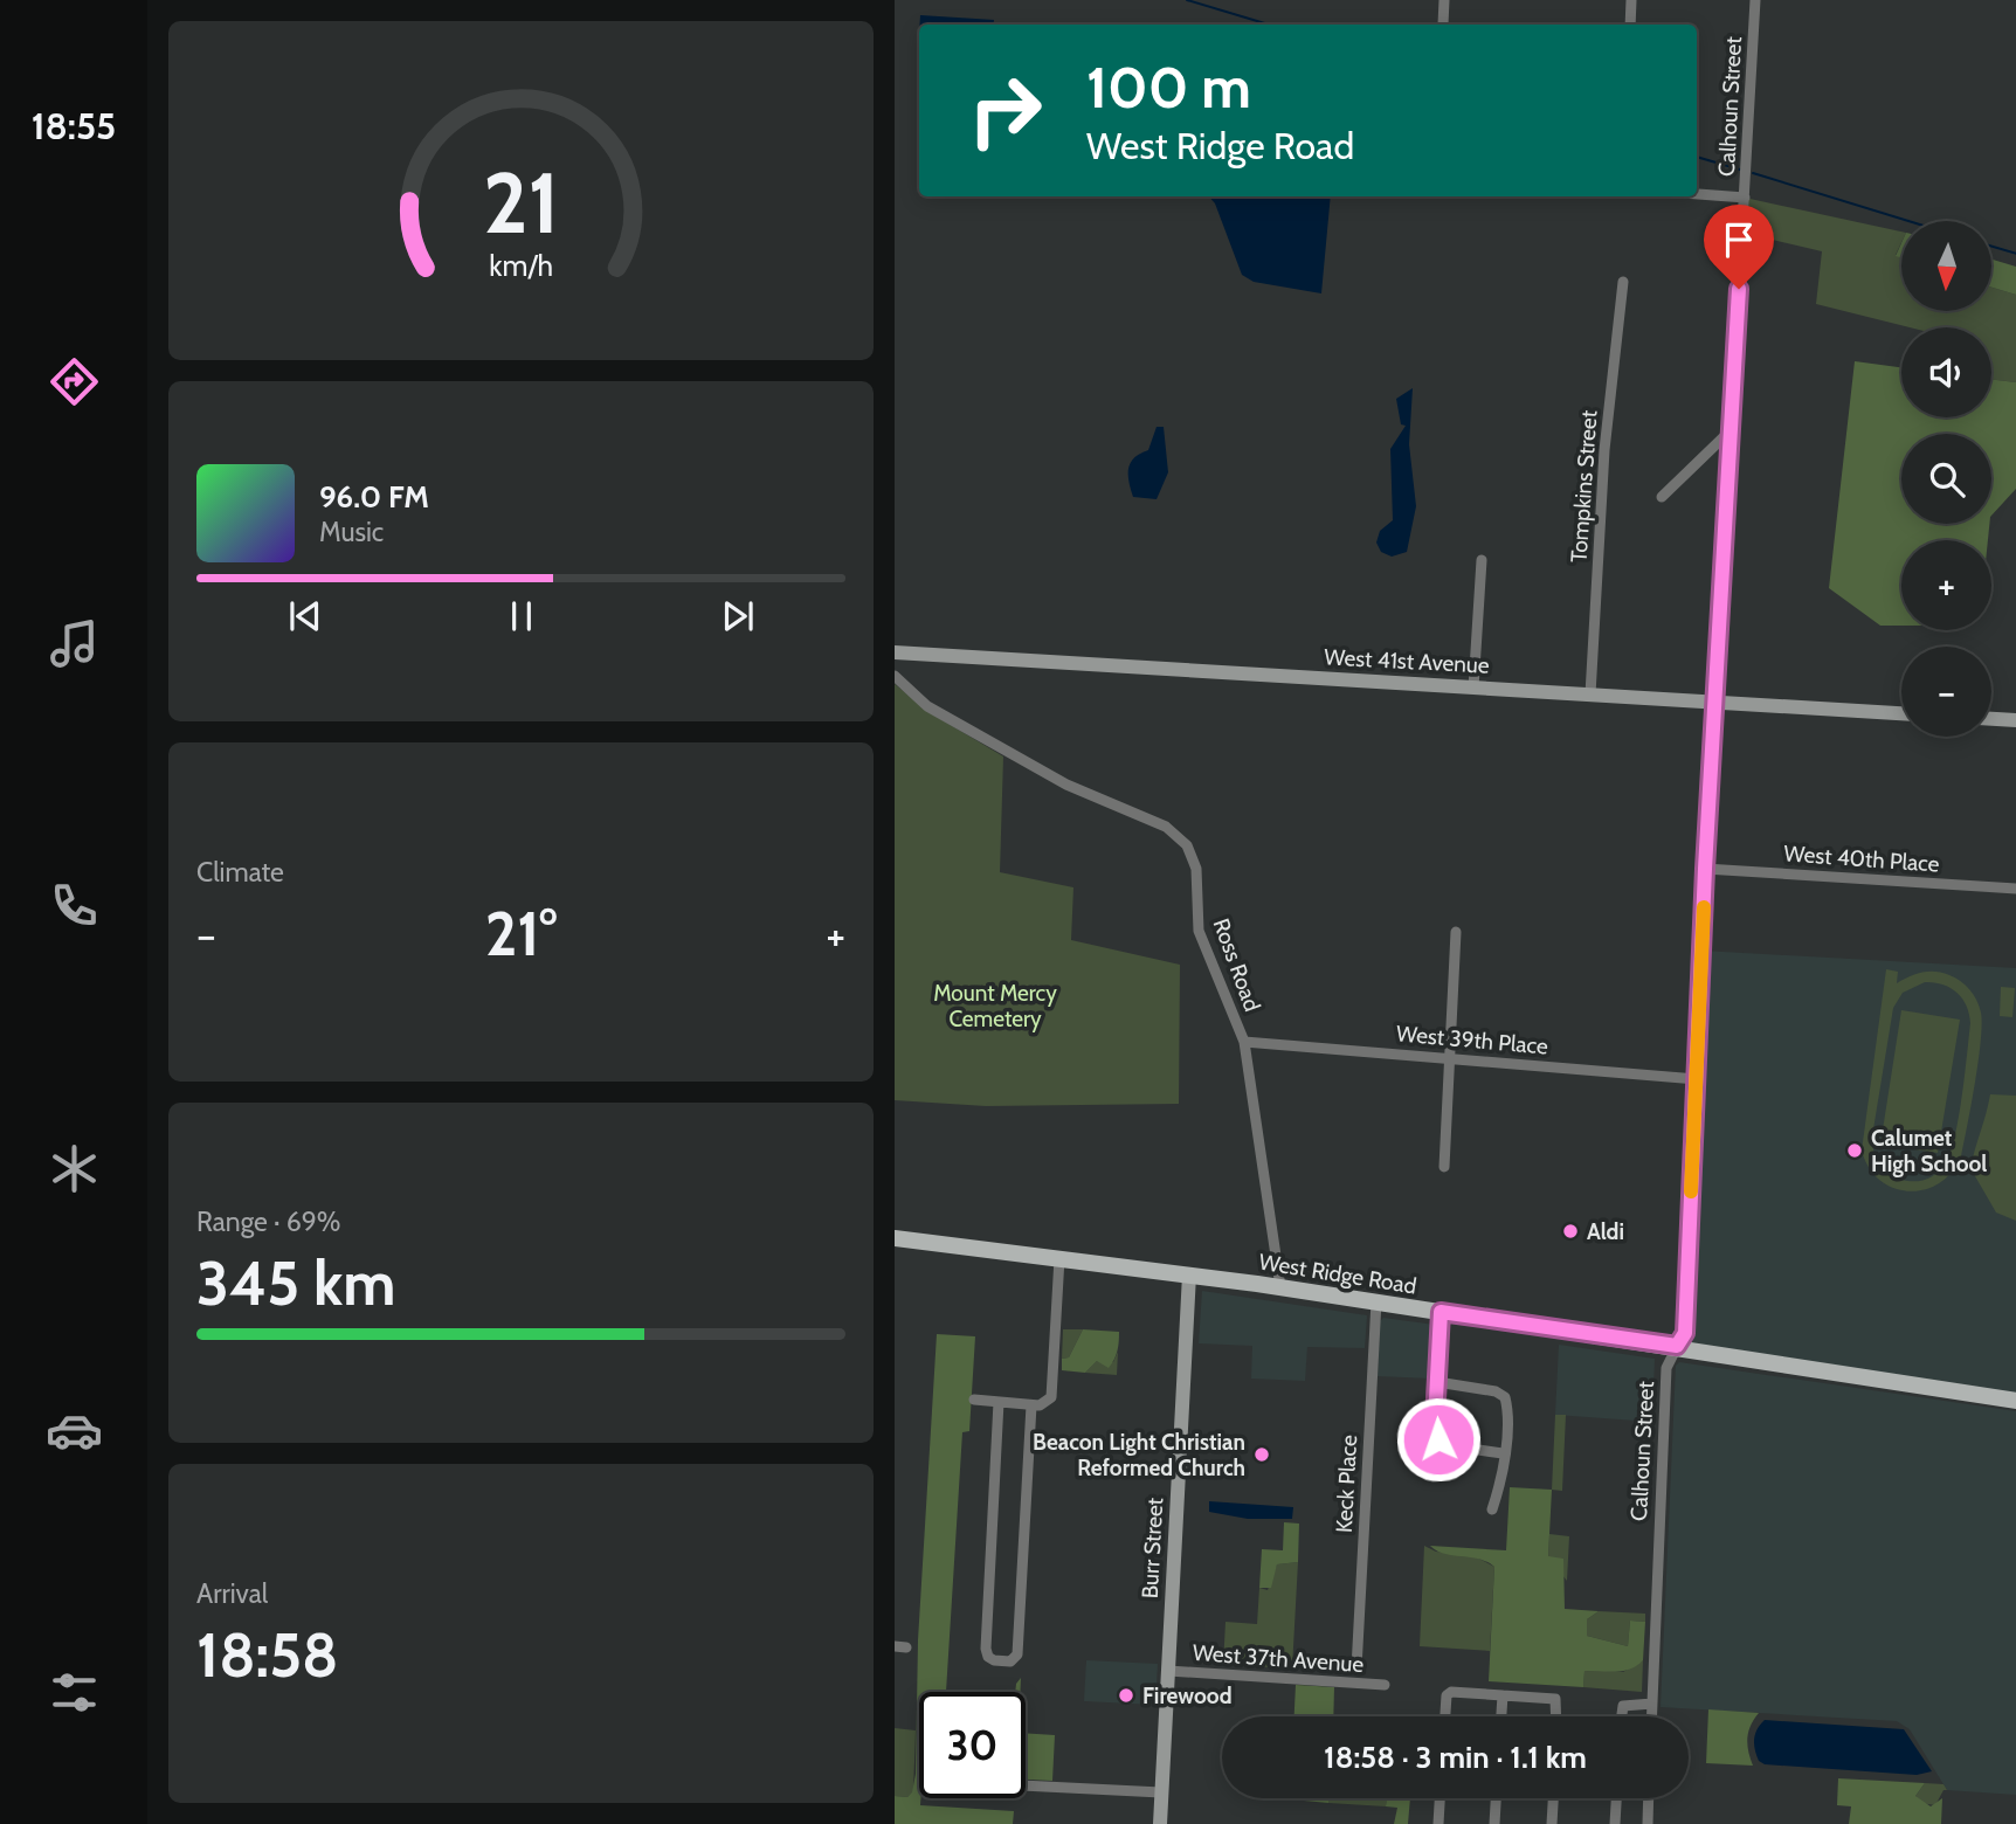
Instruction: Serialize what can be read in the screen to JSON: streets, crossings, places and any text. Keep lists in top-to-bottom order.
{
  "streets": {
    "main road": ["West Ridge Road"],
    "street": [
      "Calhoun Street",
      "Tompkins Street",
      "West 41st Avenue",
      "West 40th Place",
      "Ross Road",
      "West 39th Place",
      "Keck Place",
      "Burr Street",
      "West 37th Avenue"
    ]
  },
  "crossings": [
    ["Calhoun Street", "West 41st Avenue"],
    ["Calhoun Street", "West 40th Place"],
    ["Calhoun Street", "West 39th Place"],
    ["Calhoun Street", "West Ridge Road"],
    ["Tompkins Street", "West 41st Avenue"],
    ["Ross Road", "West 39th Place"],
    ["Ross Road", "West Ridge Road"],
    ["West Ridge Road", "Keck Place"],
    ["West Ridge Road", "Burr Street"],
    ["Burr Street", "West 37th Avenue"]
  ],
  "parks": ["Mount Mercy Cemetery"],
  "places": [
    "Calumet High School",
    "Aldi",
    "Beacon Light Christian Reformed Church",
    "Firewood"
  ],
  "north": "bottom",
  "page": {
    "tabs": "18:55",
    "turn": ["100 m", "West Ridge Road"],
    "map_buttons": ["+", "−"],
    "song": ["96.0 FM", "Music"],
    "tile": [
      "Climate",
      ["Range · 69%", "345 km"],
      ["Arrival", "18:58"]
    ],
    "heat": ["−", "21°", "+"],
    "limit": "30",
    "trip": "18:58 · 3 min · 1.1 km",
    "gauge": ["21", "km/h"]
  }
}
